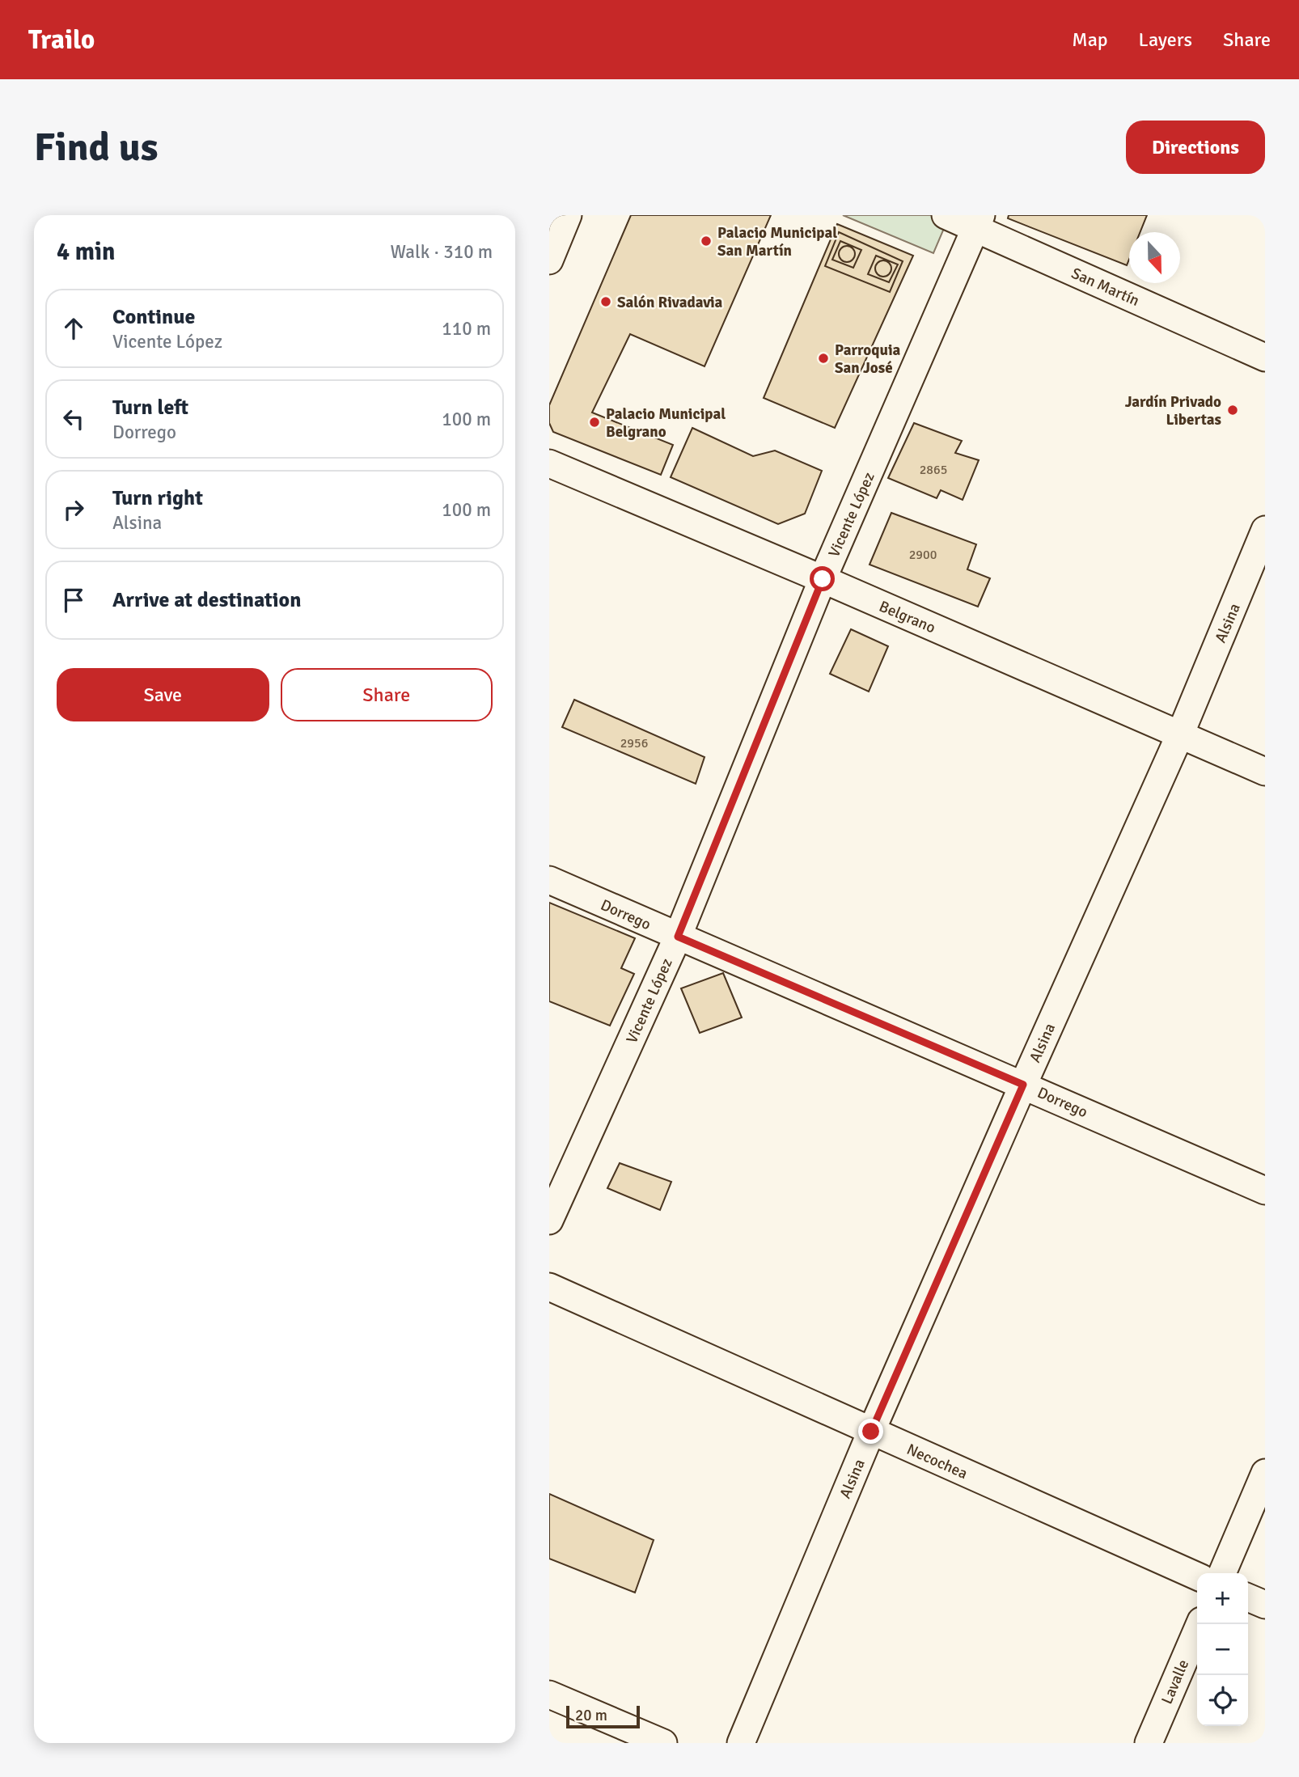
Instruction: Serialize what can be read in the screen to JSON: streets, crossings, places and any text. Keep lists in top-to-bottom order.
{
  "streets": {
    "street": [
      "San Martín",
      "Vicente López",
      "Belgrano",
      "Alsina",
      "Dorrego",
      "Necochea",
      "Lavalle"
    ]
  },
  "crossings": [
    ["San Martín", "Vicente López"],
    ["Vicente López", "Belgrano"],
    ["Vicente López", "Dorrego"],
    ["Belgrano", "Alsina"],
    ["Alsina", "Dorrego"],
    ["Alsina", "Necochea"]
  ],
  "places": [
    "Palacio Municipal San Martín",
    "Salón Rivadavia",
    "Parroquia San José",
    "Jardín Privado Libertas",
    "Palacio Municipal Belgrano"
  ],
  "house_numbers": ["2865", "2900", "2956"],
  "scale_bar": "20 m",
  "north": "bottom",
  "page": {
    "header": "Trailo",
    "nav": ["Map", "Layers", "Share"],
    "buttons": [
      "Directions",
      ["Save", "Share"]
    ],
    "title": "Find us",
    "heading": ["4 min", "Walk · 310 m"],
    "list": [
      ["Continue", "Vicente López", "110 m"],
      ["Turn left", "Dorrego", "100 m"],
      ["Turn right", "Alsina", "100 m"],
      "Arrive at destination"
    ],
    "map_buttons": ["+", "−"],
    "scale": "20 m"
  }
}
